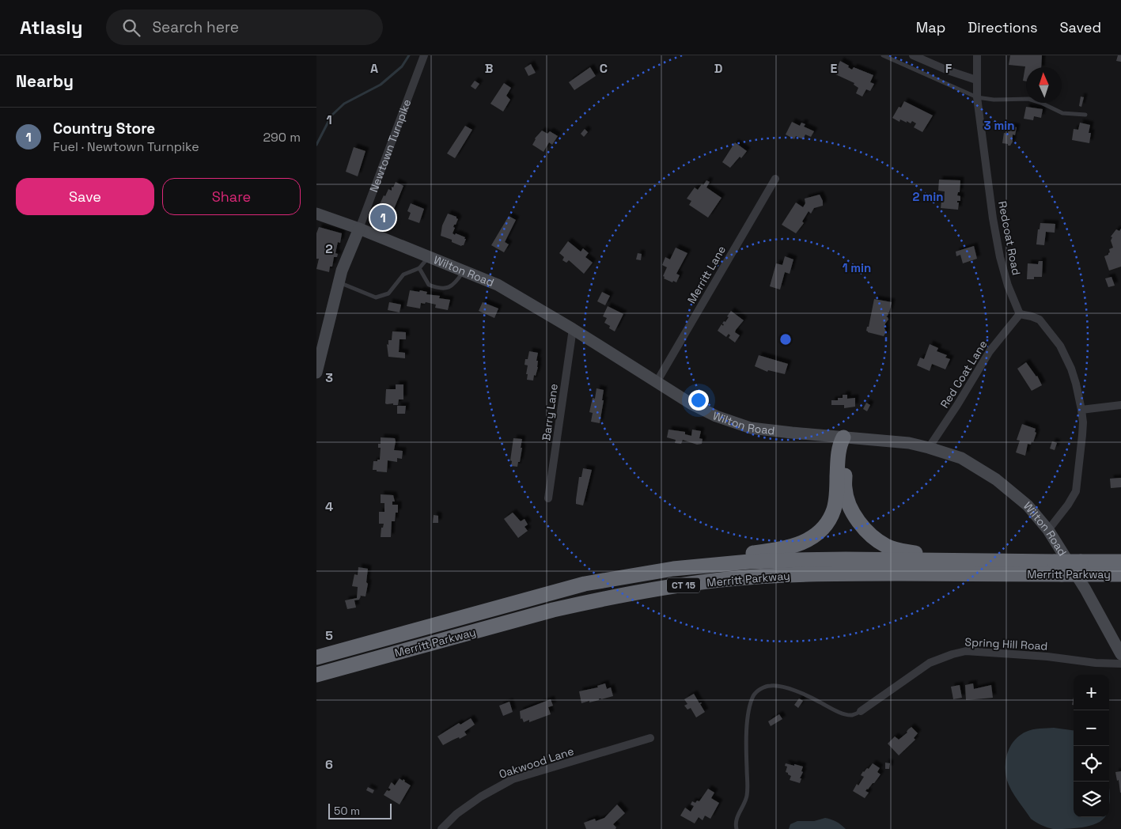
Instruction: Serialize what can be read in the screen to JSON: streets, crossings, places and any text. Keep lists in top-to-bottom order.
{
  "streets": {
    "highway": ["Merritt Parkway", "CT 15"],
    "main road": ["Newtown Turnpike", "Wilton Road"],
    "street": [
      "Redcoat Road",
      "Merritt Lane",
      "Red Coat Lane",
      "Barry Lane",
      "Spring Hill Road",
      "Oakwood Lane"
    ]
  },
  "crossings": [
    ["Newtown Turnpike", "Wilton Road"],
    ["Redcoat Road", "Red Coat Lane"],
    ["Wilton Road", "Merritt Lane"],
    ["Wilton Road", "Red Coat Lane"],
    ["Wilton Road", "Barry Lane"]
  ],
  "scale_bar": "50 m",
  "north": "top",
  "page": {
    "header": "Atlasly",
    "search": "Search here",
    "nav": ["Map", "Directions", "Saved"],
    "heading": "Nearby",
    "list": [
      {
        "mark": "1",
        "name": "Country Store",
        "note": "Fuel · Newtown Turnpike",
        "value": "290 m"
      }
    ],
    "buttons": ["Save", "Share"],
    "pins": "1",
    "map_buttons": ["+", "−"],
    "scale": "50 m"
  },
  "grid": {
    "columns": [
      "A",
      "B",
      "C",
      "D",
      "E",
      "F"
    ],
    "rows": [
      "1",
      "2",
      "3",
      "4",
      "5",
      "6"
    ]
  },
  "rings": ["3 min", "2 min", "1 min"]
}
